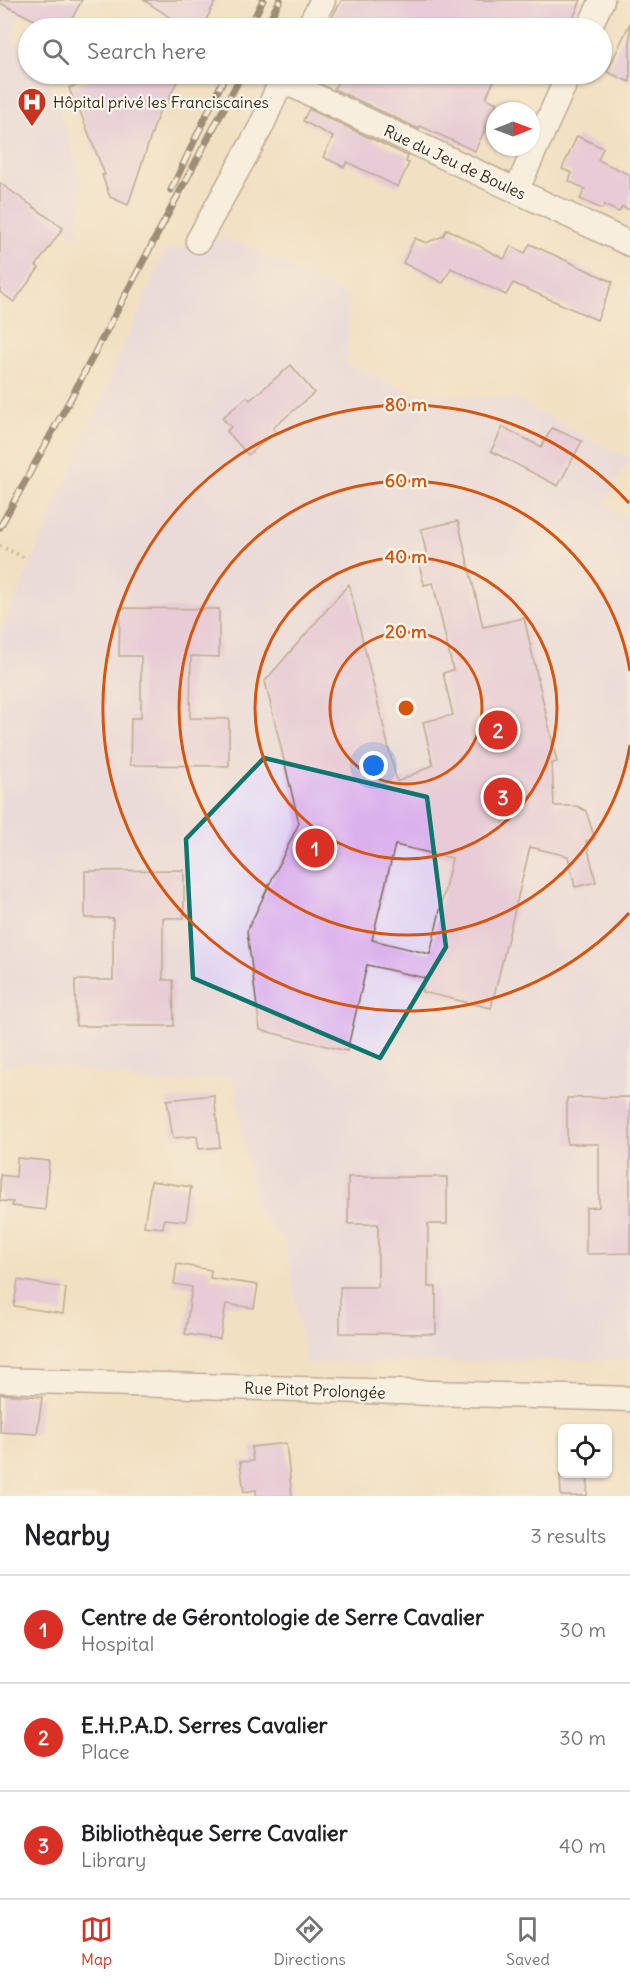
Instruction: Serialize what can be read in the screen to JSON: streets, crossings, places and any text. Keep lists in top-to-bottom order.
{
  "streets": {
    "street": ["Rue du Jeu de Boules", "Rue Pitot Prolongée"]
  },
  "places": {
    "hospital": ["Hôpital privé les Franciscaines"]
  },
  "north": "right",
  "page": {
    "search": "Search here",
    "pins": ["2", "3", "1"],
    "heading": ["Nearby", "3 results"],
    "list": [
      {
        "mark": "1",
        "name": "Centre de Gérontologie de Serre Cavalier",
        "note": "Hospital",
        "value": "30 m"
      },
      {
        "mark": "2",
        "name": "E.H.P.A.D. Serres Cavalier",
        "note": "Place",
        "value": "30 m"
      },
      {
        "mark": "3",
        "name": "Bibliothèque Serre Cavalier",
        "note": "Library",
        "value": "40 m"
      }
    ],
    "nav": ["Map", "Directions", "Saved"]
  },
  "rings": [
    "80 m",
    "60 m",
    "40 m",
    "20 m"
  ]
}
